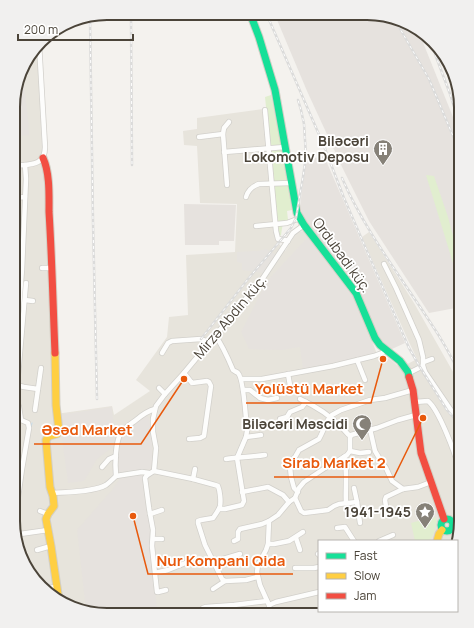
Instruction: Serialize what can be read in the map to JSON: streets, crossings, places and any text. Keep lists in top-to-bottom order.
{
  "streets": {
    "main road": ["Ordubadi küç."],
    "street": ["Mirzə Abdin küç."]
  },
  "crossings": [
    ["Ordubadi küç.", "Mirzə Abdin küç."]
  ],
  "places": {
    "building": ["Biləcəri Lokomotiv Deposu"],
    "other": [
      "Yolüstü Market",
      "Əsəd Market",
      "Sirab Market 2",
      "Nur Kompani Qida"
    ],
    "mosque": ["Biləcəri Məscidi"],
    "place": ["1941-1945"]
  },
  "legend": ["Fast", "Slow", "Jam"],
  "scale_bar": "200 m"
}
